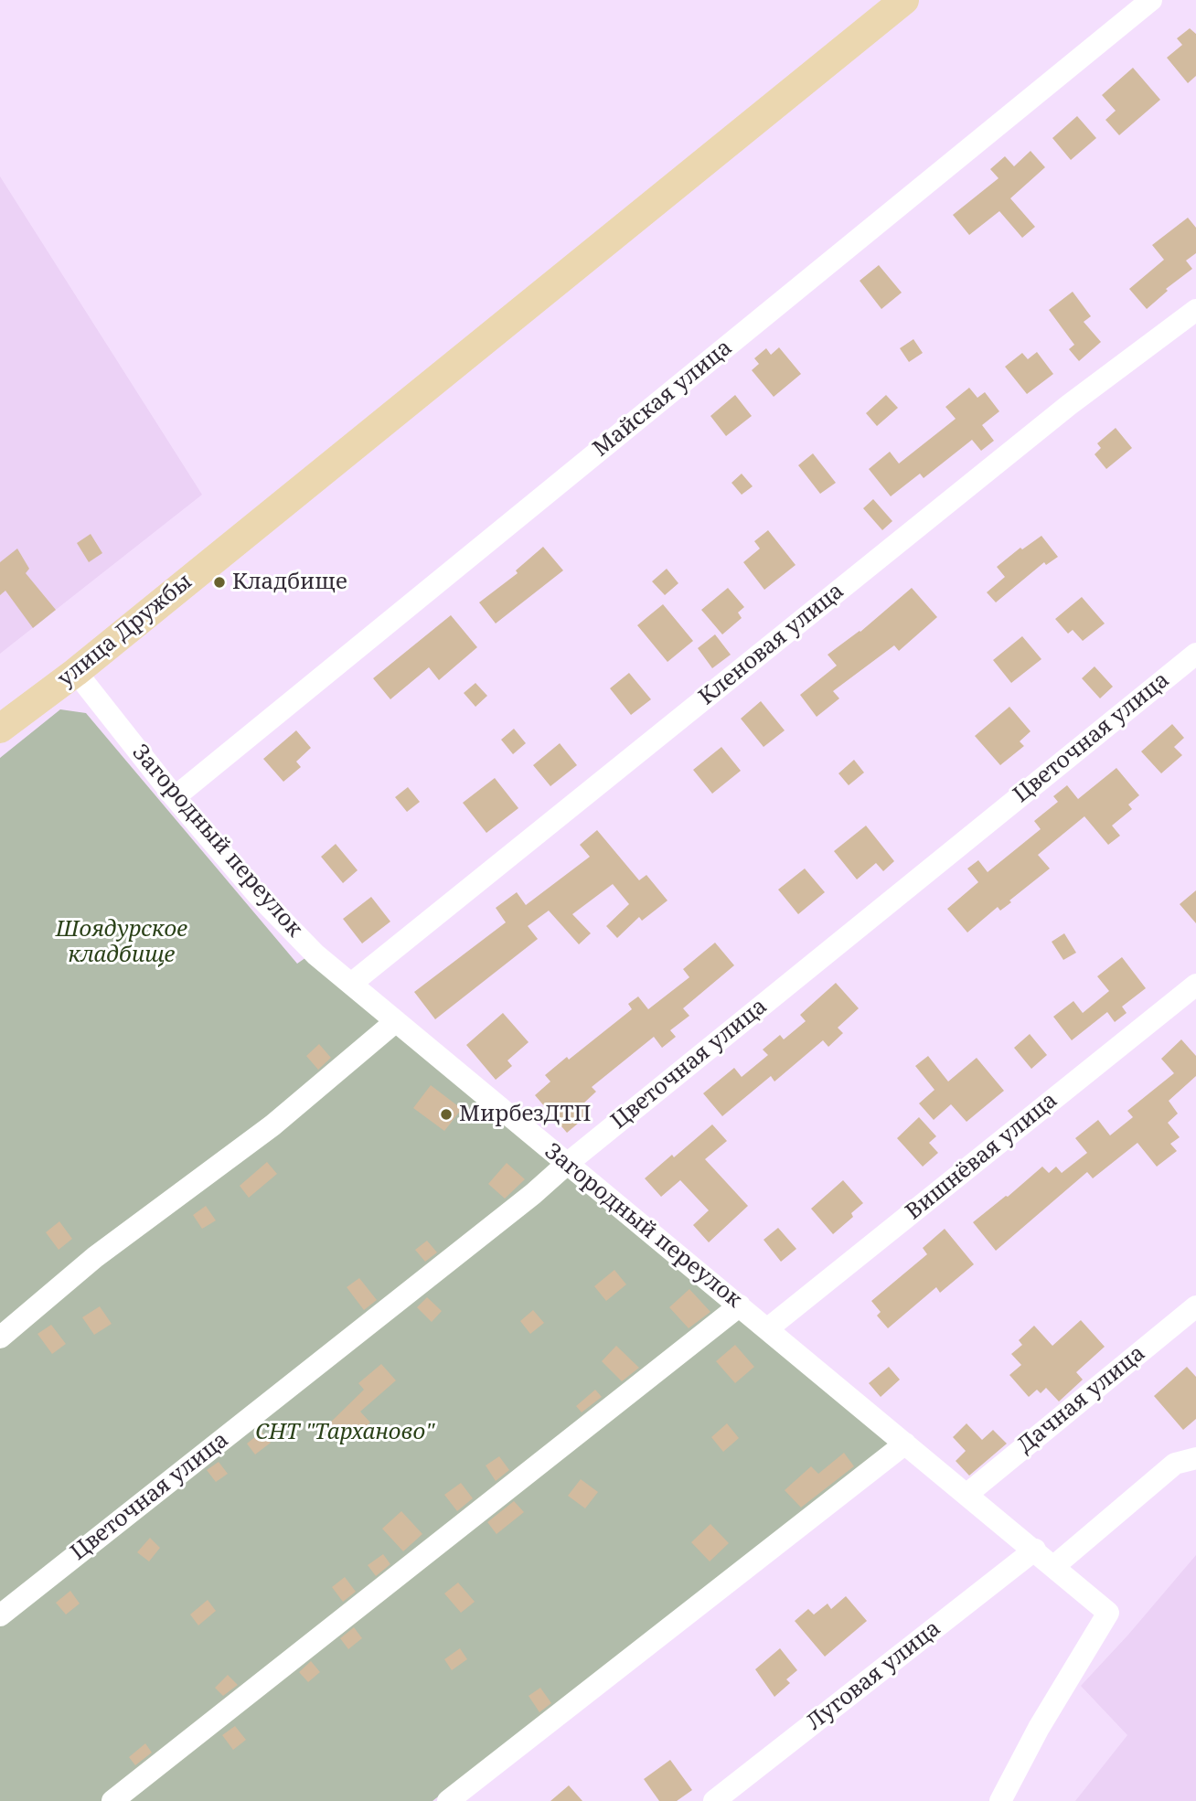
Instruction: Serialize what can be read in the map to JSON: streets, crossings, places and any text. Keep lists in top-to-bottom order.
{
  "streets": {
    "main road": ["улица Дружбы"],
    "street": [
      "Майская улица",
      "Кленовая улица",
      "Цветочная улица",
      "Загородный переулок",
      "Вишнёвая улица",
      "Дачная улица",
      "Луговая улица"
    ]
  },
  "crossings": [
    ["Майская улица", "Загородный переулок"],
    ["улица Дружбы", "Загородный переулок"],
    ["Кленовая улица", "Загородный переулок"],
    ["Цветочная улица", "Загородный переулок"],
    ["Загородный переулок", "Вишнёвая улица"],
    ["Загородный переулок", "Дачная улица"],
    ["Загородный переулок", "Луговая улица"]
  ],
  "parks": ["Шоядурское кладбище", "СНТ \"Тарханово\""],
  "places": ["Кладбище", "МирбезДТП"]
}
